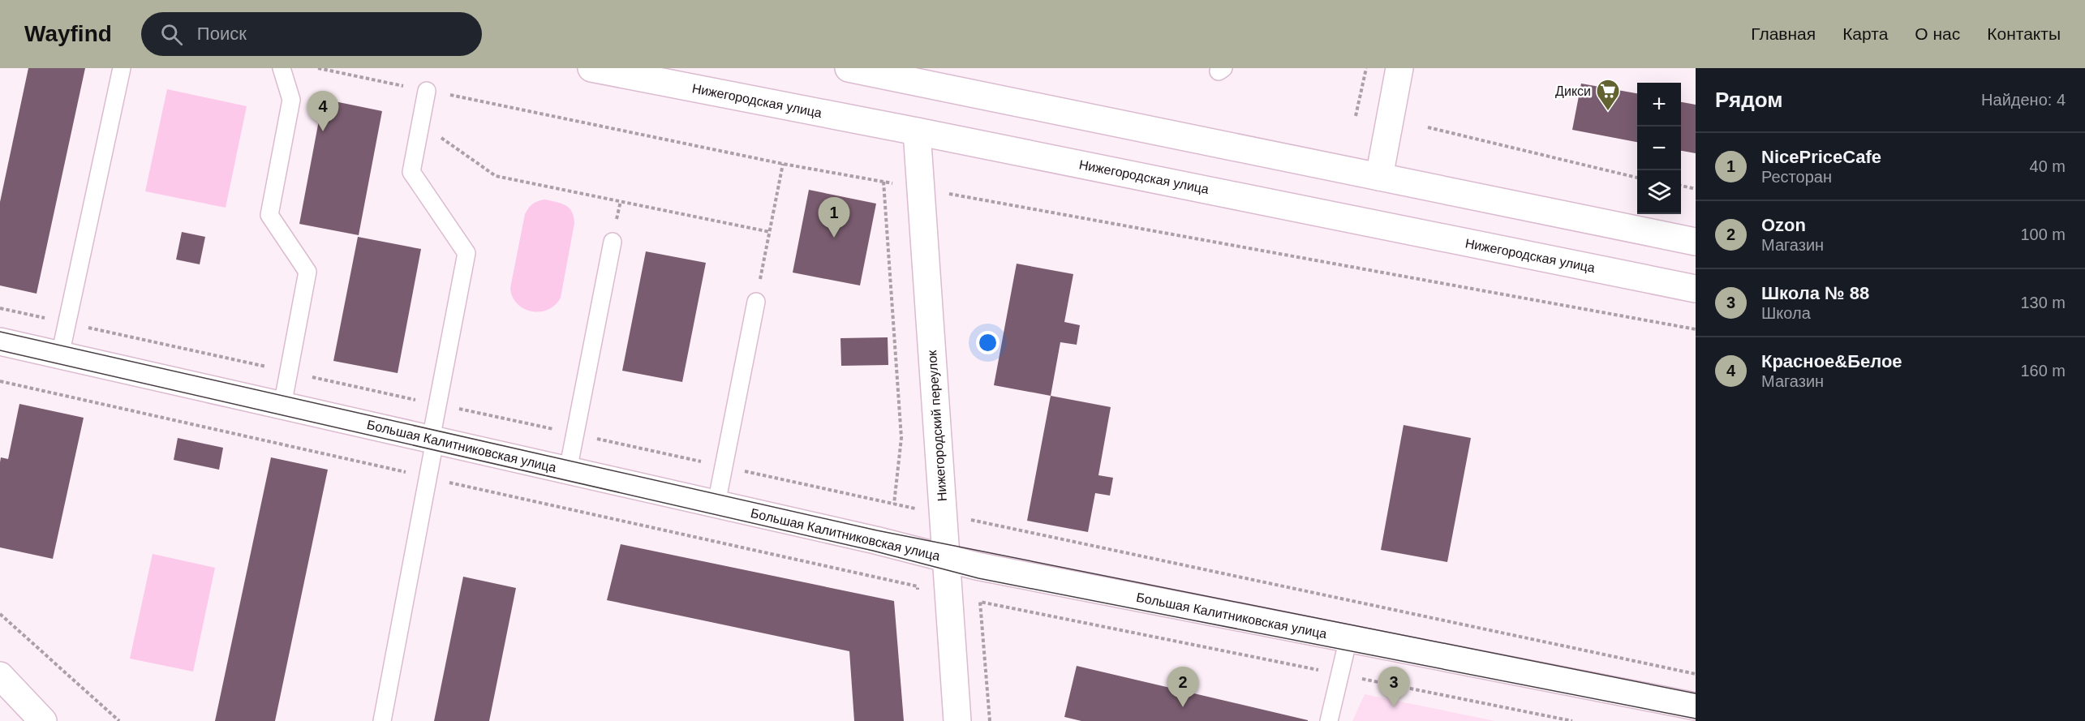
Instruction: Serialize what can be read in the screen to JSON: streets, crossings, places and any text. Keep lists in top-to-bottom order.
{
  "streets": {
    "street": ["Нижегородская улица", "Нижегородский переулок", "Большая Калитниковская улица"]
  },
  "crossings": [
    ["Нижегородская улица", "Нижегородский переулок"],
    ["Нижегородский переулок", "Большая Калитниковская улица"]
  ],
  "places": {
    "supermarket": ["Дикси"]
  },
  "page": {
    "header": "Wayfind",
    "search": "Поиск",
    "nav": [
      "Главная",
      "Карта",
      "О нас",
      "Контакты"
    ],
    "heading": ["Рядом", "Найдено: 4"],
    "map_buttons": ["+", "−"],
    "pins": [
      "4",
      "1",
      "2",
      "3"
    ],
    "list": [
      {
        "mark": "1",
        "name": "NicePriceCafe",
        "note": "Ресторан",
        "value": "40 m"
      },
      {
        "mark": "2",
        "name": "Ozon",
        "note": "Магазин",
        "value": "100 m"
      },
      {
        "mark": "3",
        "name": "Школа № 88",
        "note": "Школа",
        "value": "130 m"
      },
      {
        "mark": "4",
        "name": "Красное&Белое",
        "note": "Магазин",
        "value": "160 m"
      }
    ]
  }
}
